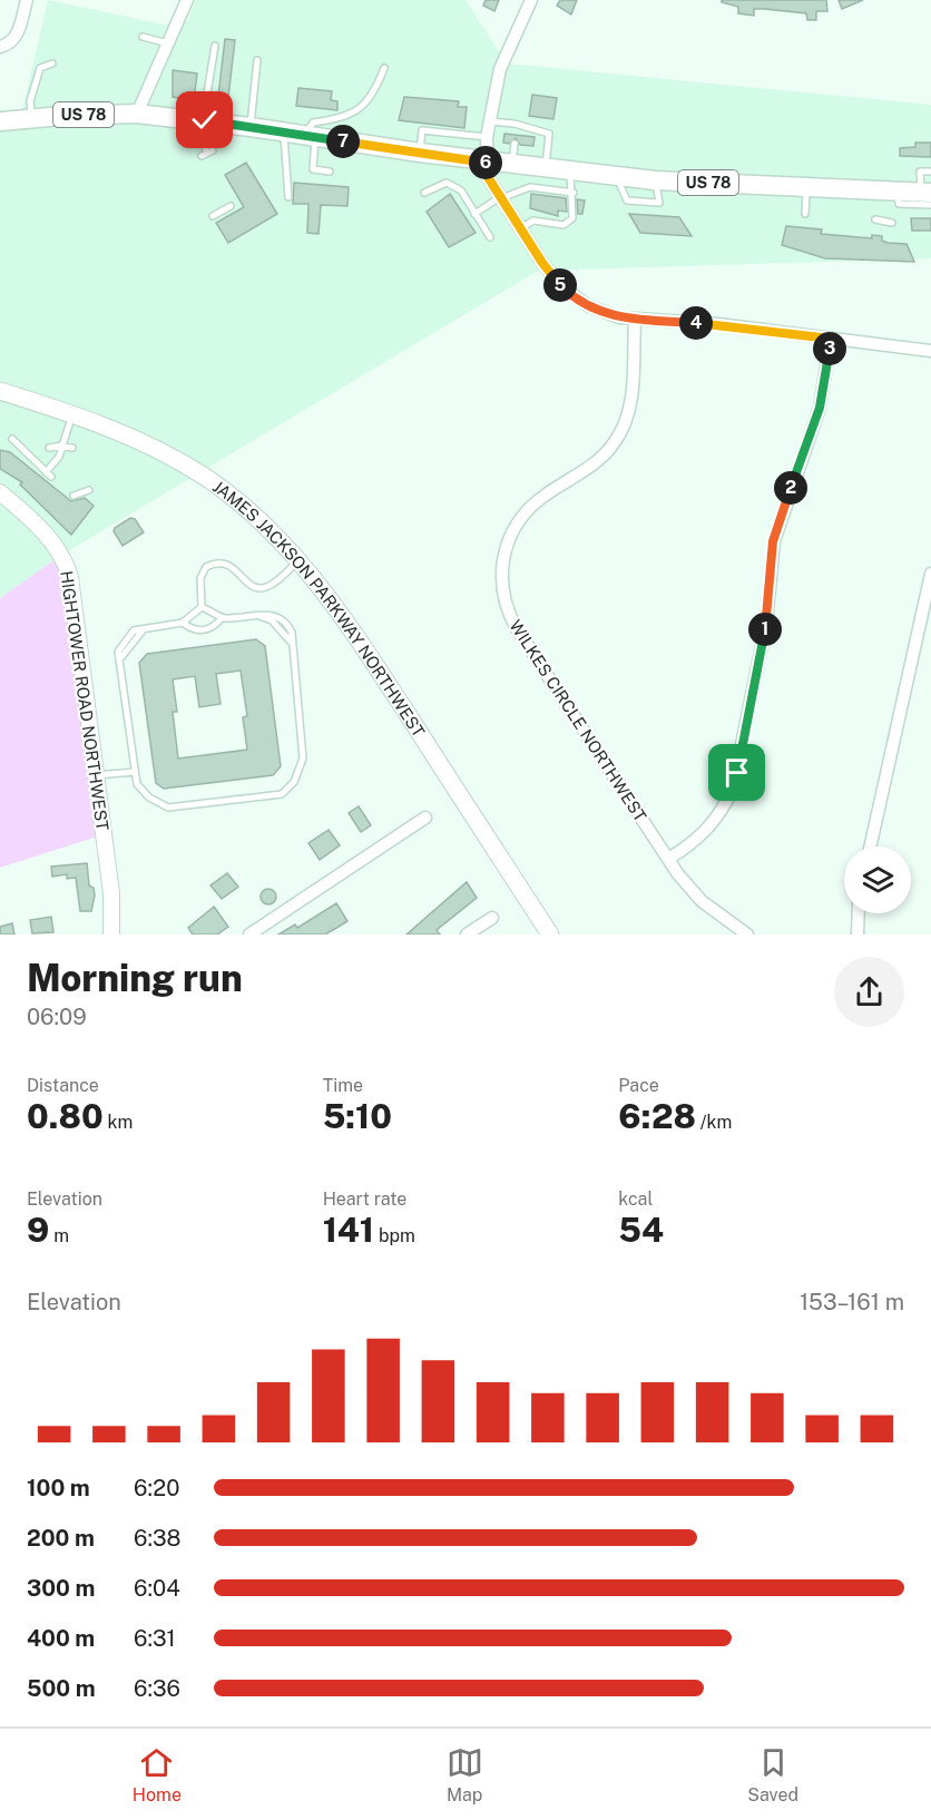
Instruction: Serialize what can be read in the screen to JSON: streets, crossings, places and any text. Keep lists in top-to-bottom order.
{
  "streets": {
    "main road": ["US 78", "JAMES JACKSON PARKWAY NORTHWEST"],
    "street": ["HIGHTOWER ROAD NORTHWEST", "WILKES CIRCLE NORTHWEST"]
  },
  "page": {
    "pins": [
      "7",
      "6",
      "5",
      "4",
      "3",
      "2",
      "1"
    ],
    "heading": ["Morning run", "06:09"],
    "stats": [
      ["Distance", "0.80 km"],
      ["Time", "5:10"],
      ["Pace", "6:28 /km"],
      ["Elevation", "9 m"],
      ["Heart rate", "141 bpm"],
      ["kcal", "54"]
    ],
    "chart": ["Elevation", "153–161 m"],
    "list": [
      {
        "name": "100 m",
        "note": "6:20"
      },
      {
        "name": "200 m",
        "note": "6:38"
      },
      {
        "name": "300 m",
        "note": "6:04"
      },
      {
        "name": "400 m",
        "note": "6:31"
      },
      {
        "name": "500 m",
        "note": "6:36"
      }
    ],
    "tabs": ["Home", "Map", "Saved"]
  }
}
